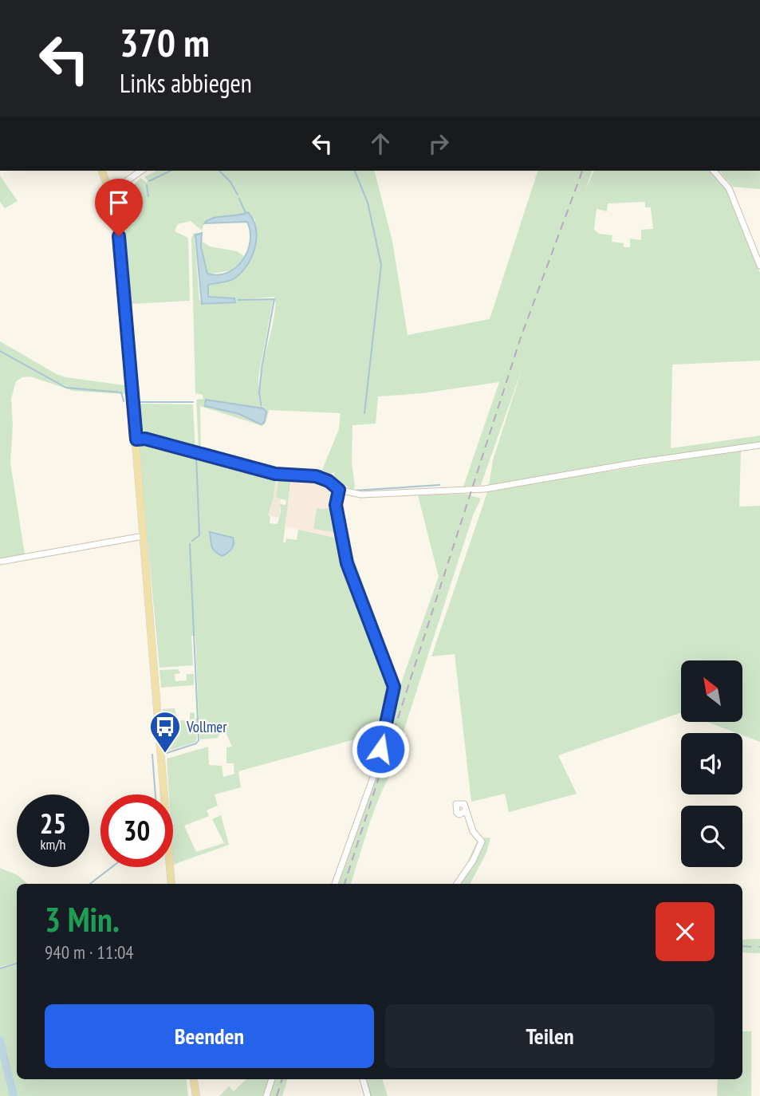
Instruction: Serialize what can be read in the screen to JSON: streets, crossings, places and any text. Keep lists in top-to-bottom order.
{
  "places": {
    "bus stop": ["Vollmer"]
  },
  "north": "top left",
  "page": {
    "turn": ["370 m", "Links abbiegen"],
    "speed": "25 km/h",
    "limit": "30",
    "heading": ["3 Min.", "940 m · 11:04"],
    "buttons": ["Beenden", "Teilen"]
  }
}
